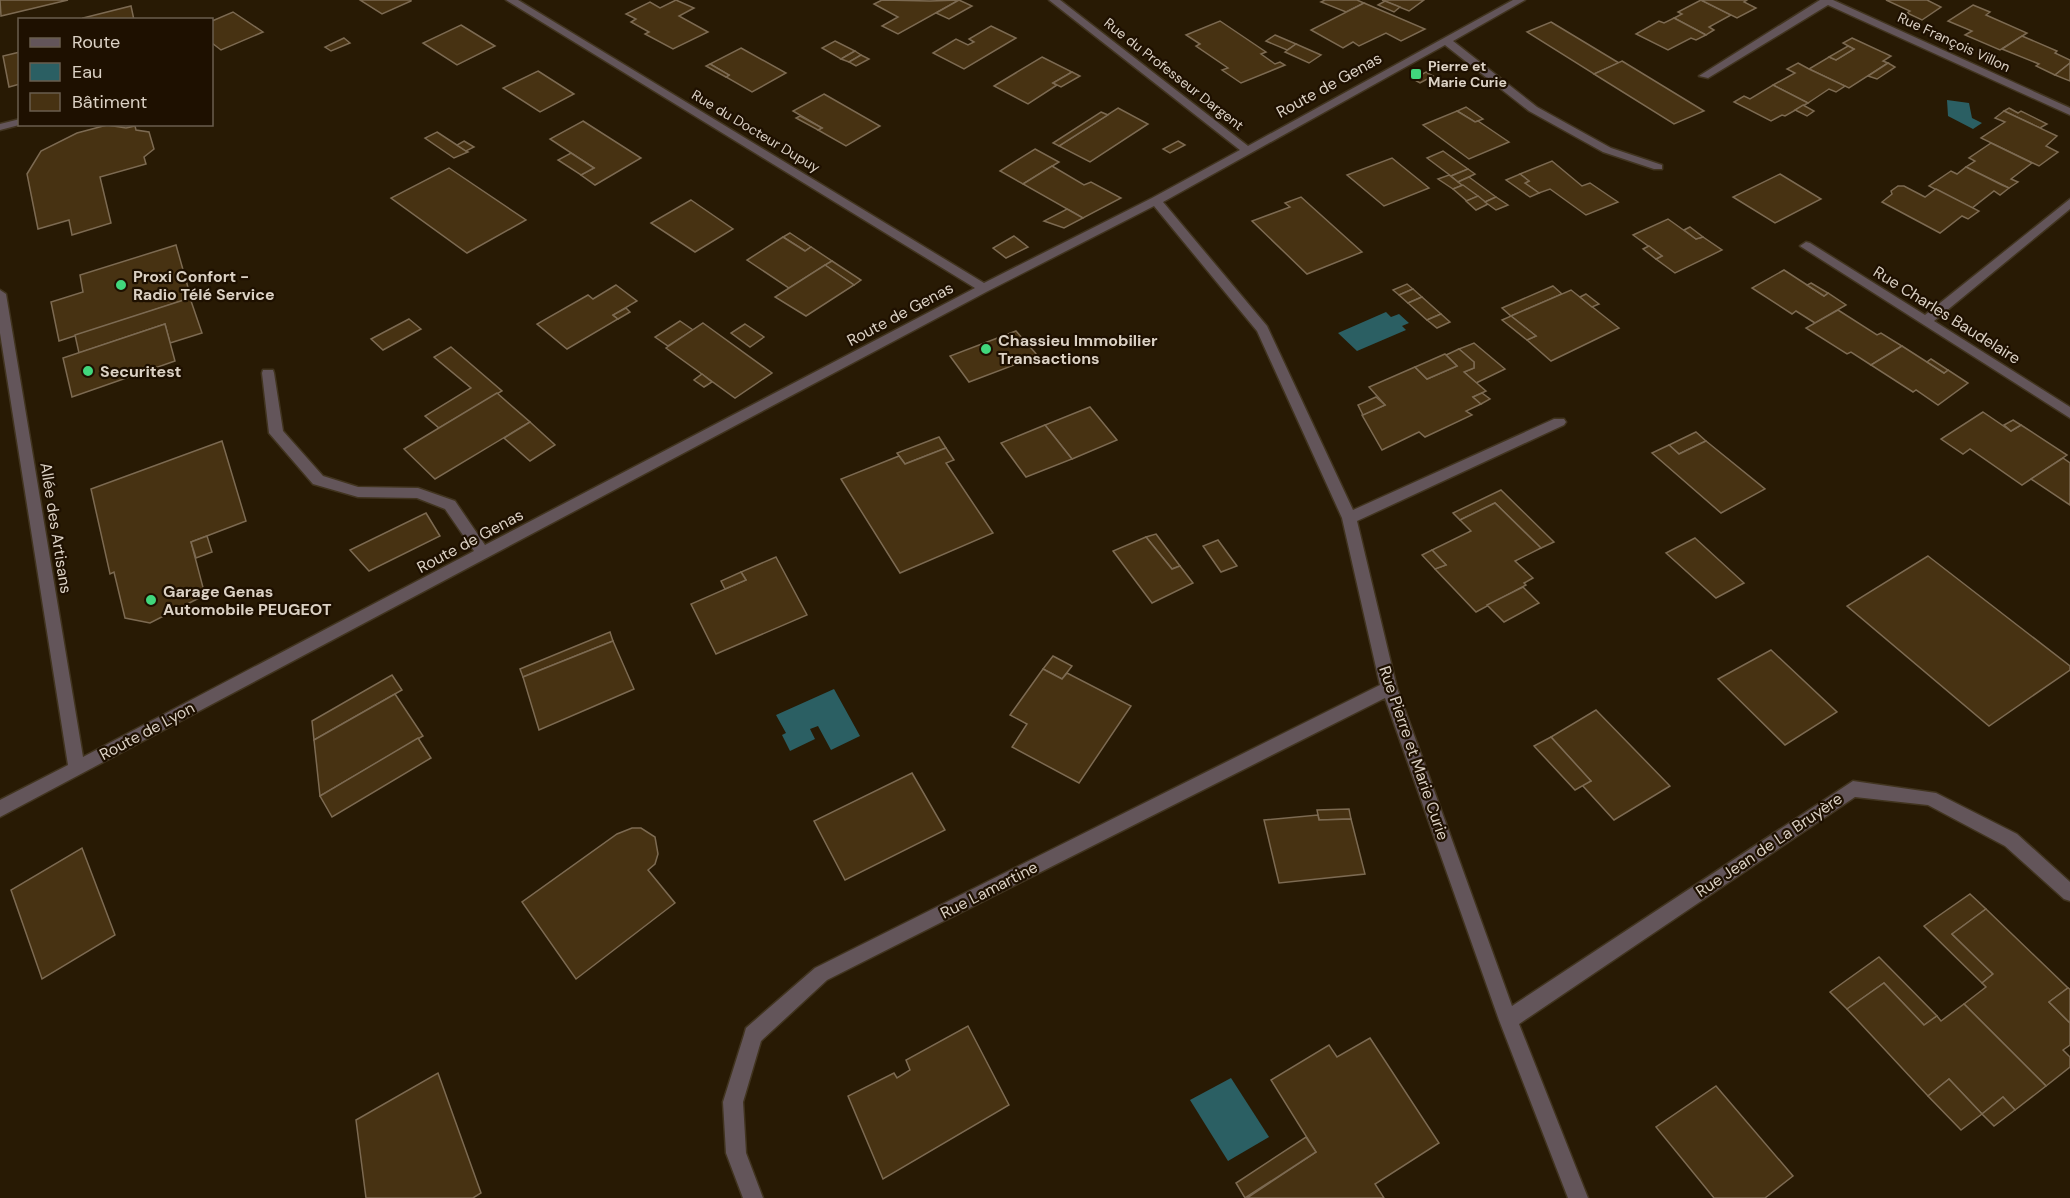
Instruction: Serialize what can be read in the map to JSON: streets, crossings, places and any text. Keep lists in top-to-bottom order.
{
  "streets": {
    "street": [
      "Rue François Villon",
      "Rue du Professeur Dargent",
      "Route de Genas",
      "Rue du Docteur Dupuy",
      "Rue Charles Baudelaire",
      "Allée des Artisans",
      "Route de Lyon",
      "Rue Pierre et Marie Curie",
      "Rue Jean de La Bruyère",
      "Rue Lamartine"
    ]
  },
  "crossings": [
    ["Rue du Professeur Dargent", "Route de Genas"],
    ["Route de Genas", "Rue du Docteur Dupuy"],
    ["Route de Genas", "Route de Lyon"],
    ["Route de Genas", "Rue Pierre et Marie Curie"],
    ["Allée des Artisans", "Route de Lyon"],
    ["Rue Pierre et Marie Curie", "Rue Jean de La Bruyère"],
    ["Rue Pierre et Marie Curie", "Rue Lamartine"]
  ],
  "places": {
    "transit": ["Pierre et Marie Curie"],
    "other": [
      "Proxi Confort - Radio Télé Service",
      "Chassieu Immobilier Transactions",
      "Securitest",
      "Garage Genas Automobile PEUGEOT"
    ]
  },
  "legend": ["Route", "Eau", "Bâtiment"]
}
